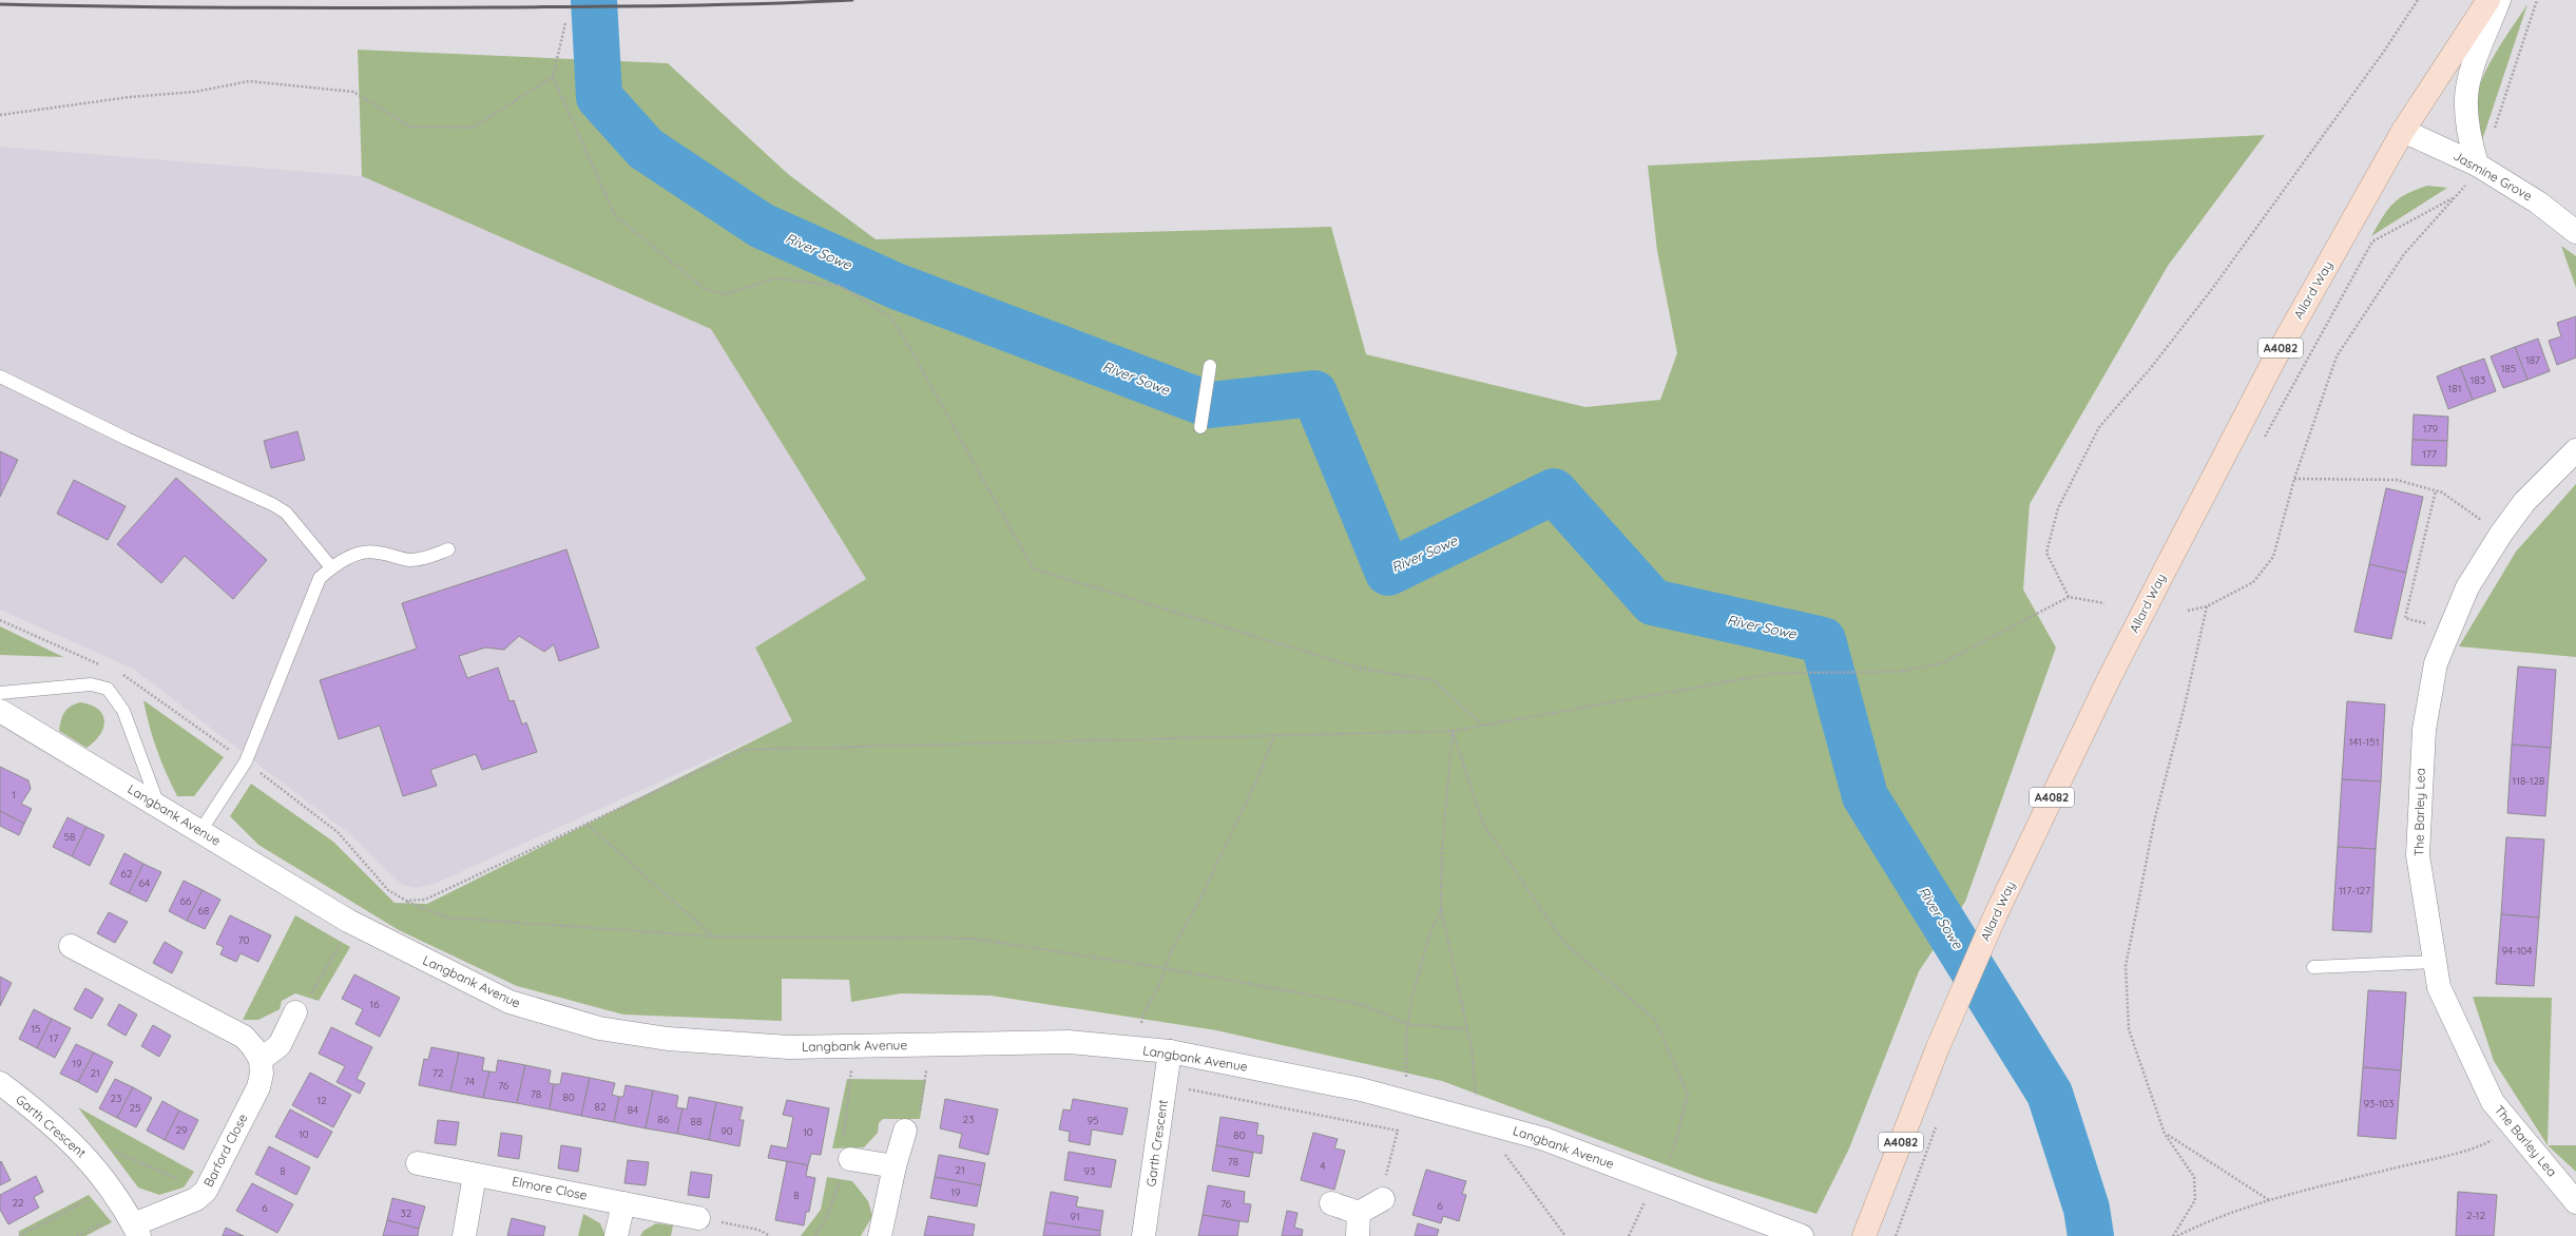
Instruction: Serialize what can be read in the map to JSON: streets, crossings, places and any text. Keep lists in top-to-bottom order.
{
  "streets": {
    "main road": ["Allard Way", "A4082"],
    "street": [
      "Jasmine Grove",
      "The Barley Lea",
      "Langbank Avenue",
      "Garth Crescent",
      "Barford Close",
      "Elmore Close"
    ]
  },
  "crossings": [
    ["Jasmine Grove", "Allard Way"],
    ["Langbank Avenue", "Garth Crescent"],
    ["Garth Crescent", "Barford Close"]
  ],
  "water": ["River Sowe"],
  "house_numbers": [
    "187",
    "185",
    "183",
    "181",
    "179",
    "177",
    "141-151",
    "118-128",
    "1",
    "58",
    "62",
    "64",
    "117-127",
    "66",
    "68",
    "70",
    "94-104",
    "16",
    "15",
    "17",
    "19",
    "21",
    "72",
    "74",
    "76",
    "78",
    "80",
    "23",
    "12",
    "93-103",
    "82",
    "25",
    "84",
    "86",
    "23",
    "95",
    "88",
    "29",
    "90",
    "10",
    "10",
    "80",
    "78",
    "4",
    "21",
    "8",
    "93",
    "19",
    "8",
    "22",
    "76",
    "6",
    "6",
    "32",
    "2-12",
    "91"
  ]
}
